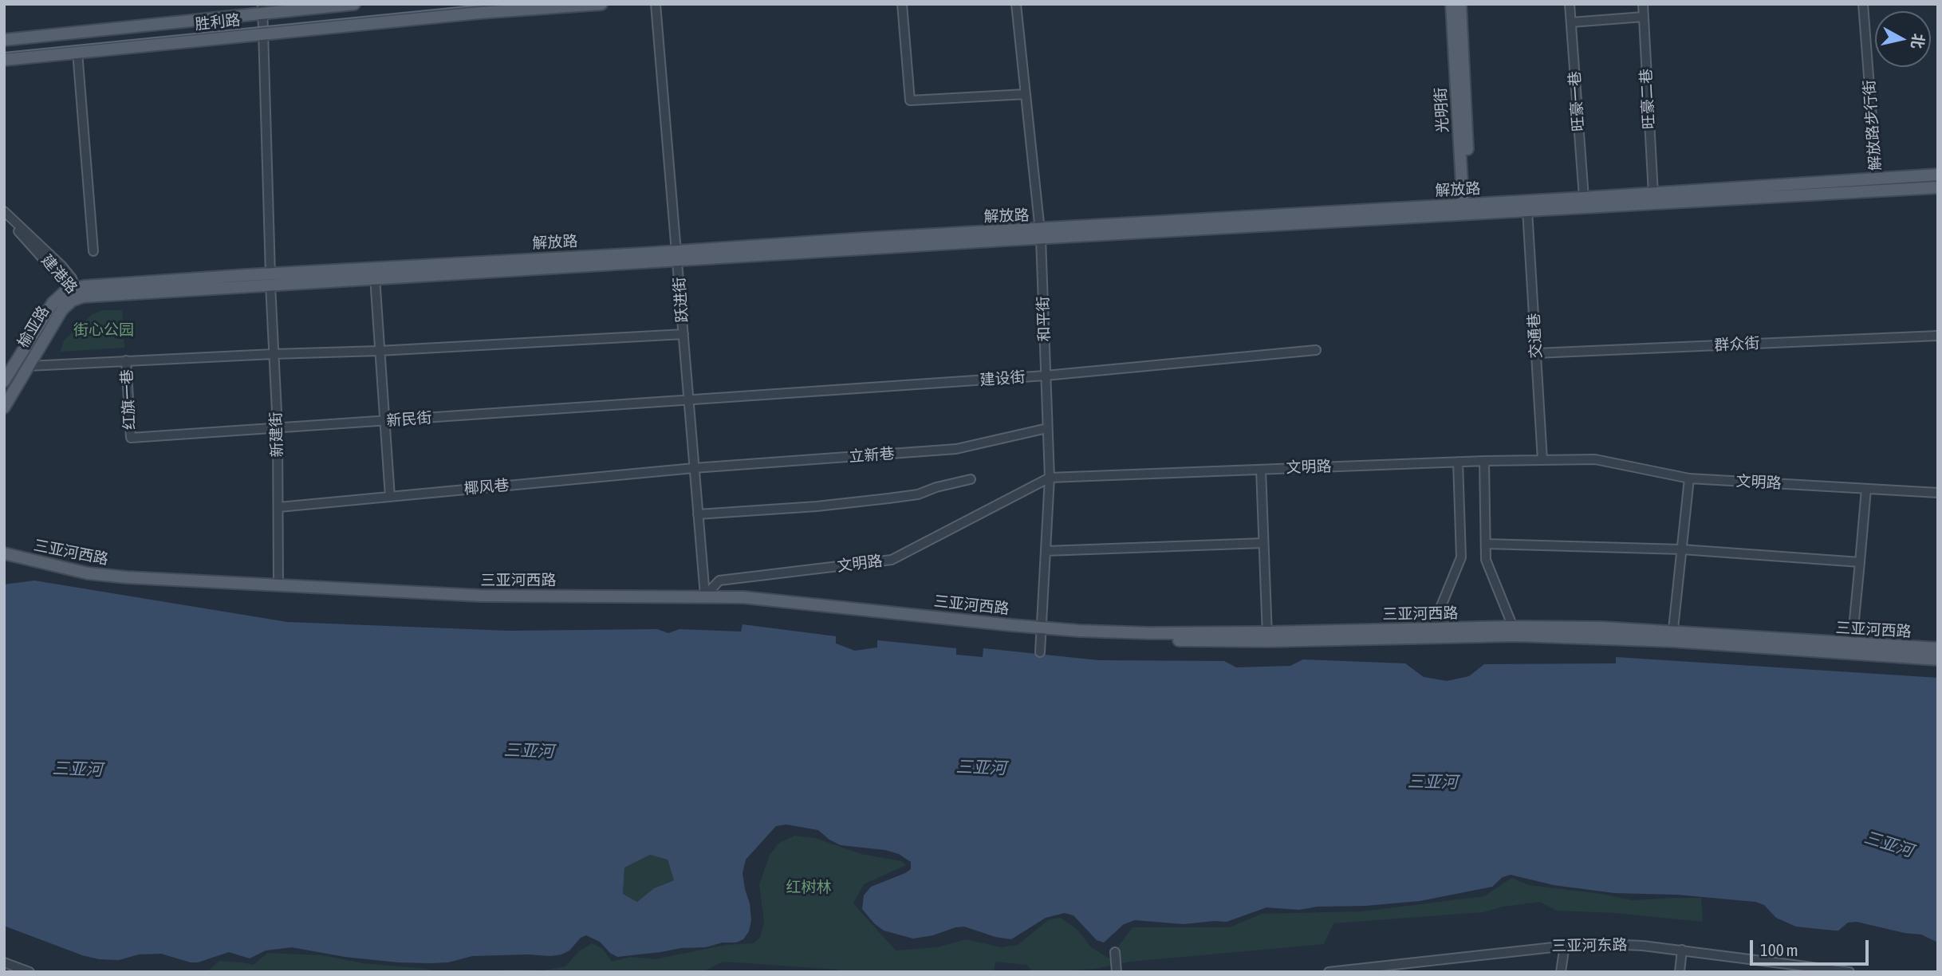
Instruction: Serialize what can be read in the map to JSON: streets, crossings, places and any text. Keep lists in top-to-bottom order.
{
  "streets": {
    "main road": [
      "胜利路",
      "光明街",
      "解放路",
      "榆亚路",
      "三亚河西路"
    ],
    "street": [
      "旺豪二巷",
      "旺豪一巷",
      "解放路步行街",
      "建港路",
      "跃进街",
      "和平街",
      "交通巷",
      "群众街",
      "建设街",
      "红旗一巷",
      "新民街",
      "新建街",
      "立新巷",
      "文明路",
      "椰风巷",
      "三亚河东路"
    ]
  },
  "crossings": [
    ["胜利路", "新建街"],
    ["旺豪二巷", "解放路"],
    ["旺豪一巷", "解放路"],
    ["光明街", "解放路"],
    ["解放路步行街", "解放路"],
    ["解放路", "建港路"],
    ["解放路", "跃进街"],
    ["解放路", "和平街"],
    ["解放路", "榆亚路"],
    ["解放路", "交通巷"],
    ["解放路", "新建街"],
    ["建港路", "榆亚路"],
    ["跃进街", "建设街"],
    ["跃进街", "新民街"],
    ["跃进街", "立新巷"],
    ["跃进街", "文明路"],
    ["跃进街", "椰风巷"],
    ["跃进街", "三亚河西路"],
    ["和平街", "建设街"],
    ["和平街", "立新巷"],
    ["和平街", "文明路"],
    ["和平街", "三亚河西路"],
    ["交通巷", "群众街"],
    ["交通巷", "文明路"],
    ["建设街", "新民街"],
    ["红旗一巷", "新民街"],
    ["新民街", "新建街"],
    ["新建街", "椰风巷"],
    ["新建街", "三亚河西路"],
    ["立新巷", "椰风巷"],
    ["文明路", "三亚河西路"]
  ],
  "water": ["三亚河"],
  "parks": ["街心公园", "红树林"],
  "scale_bar": "100 m",
  "north": "right"
}
